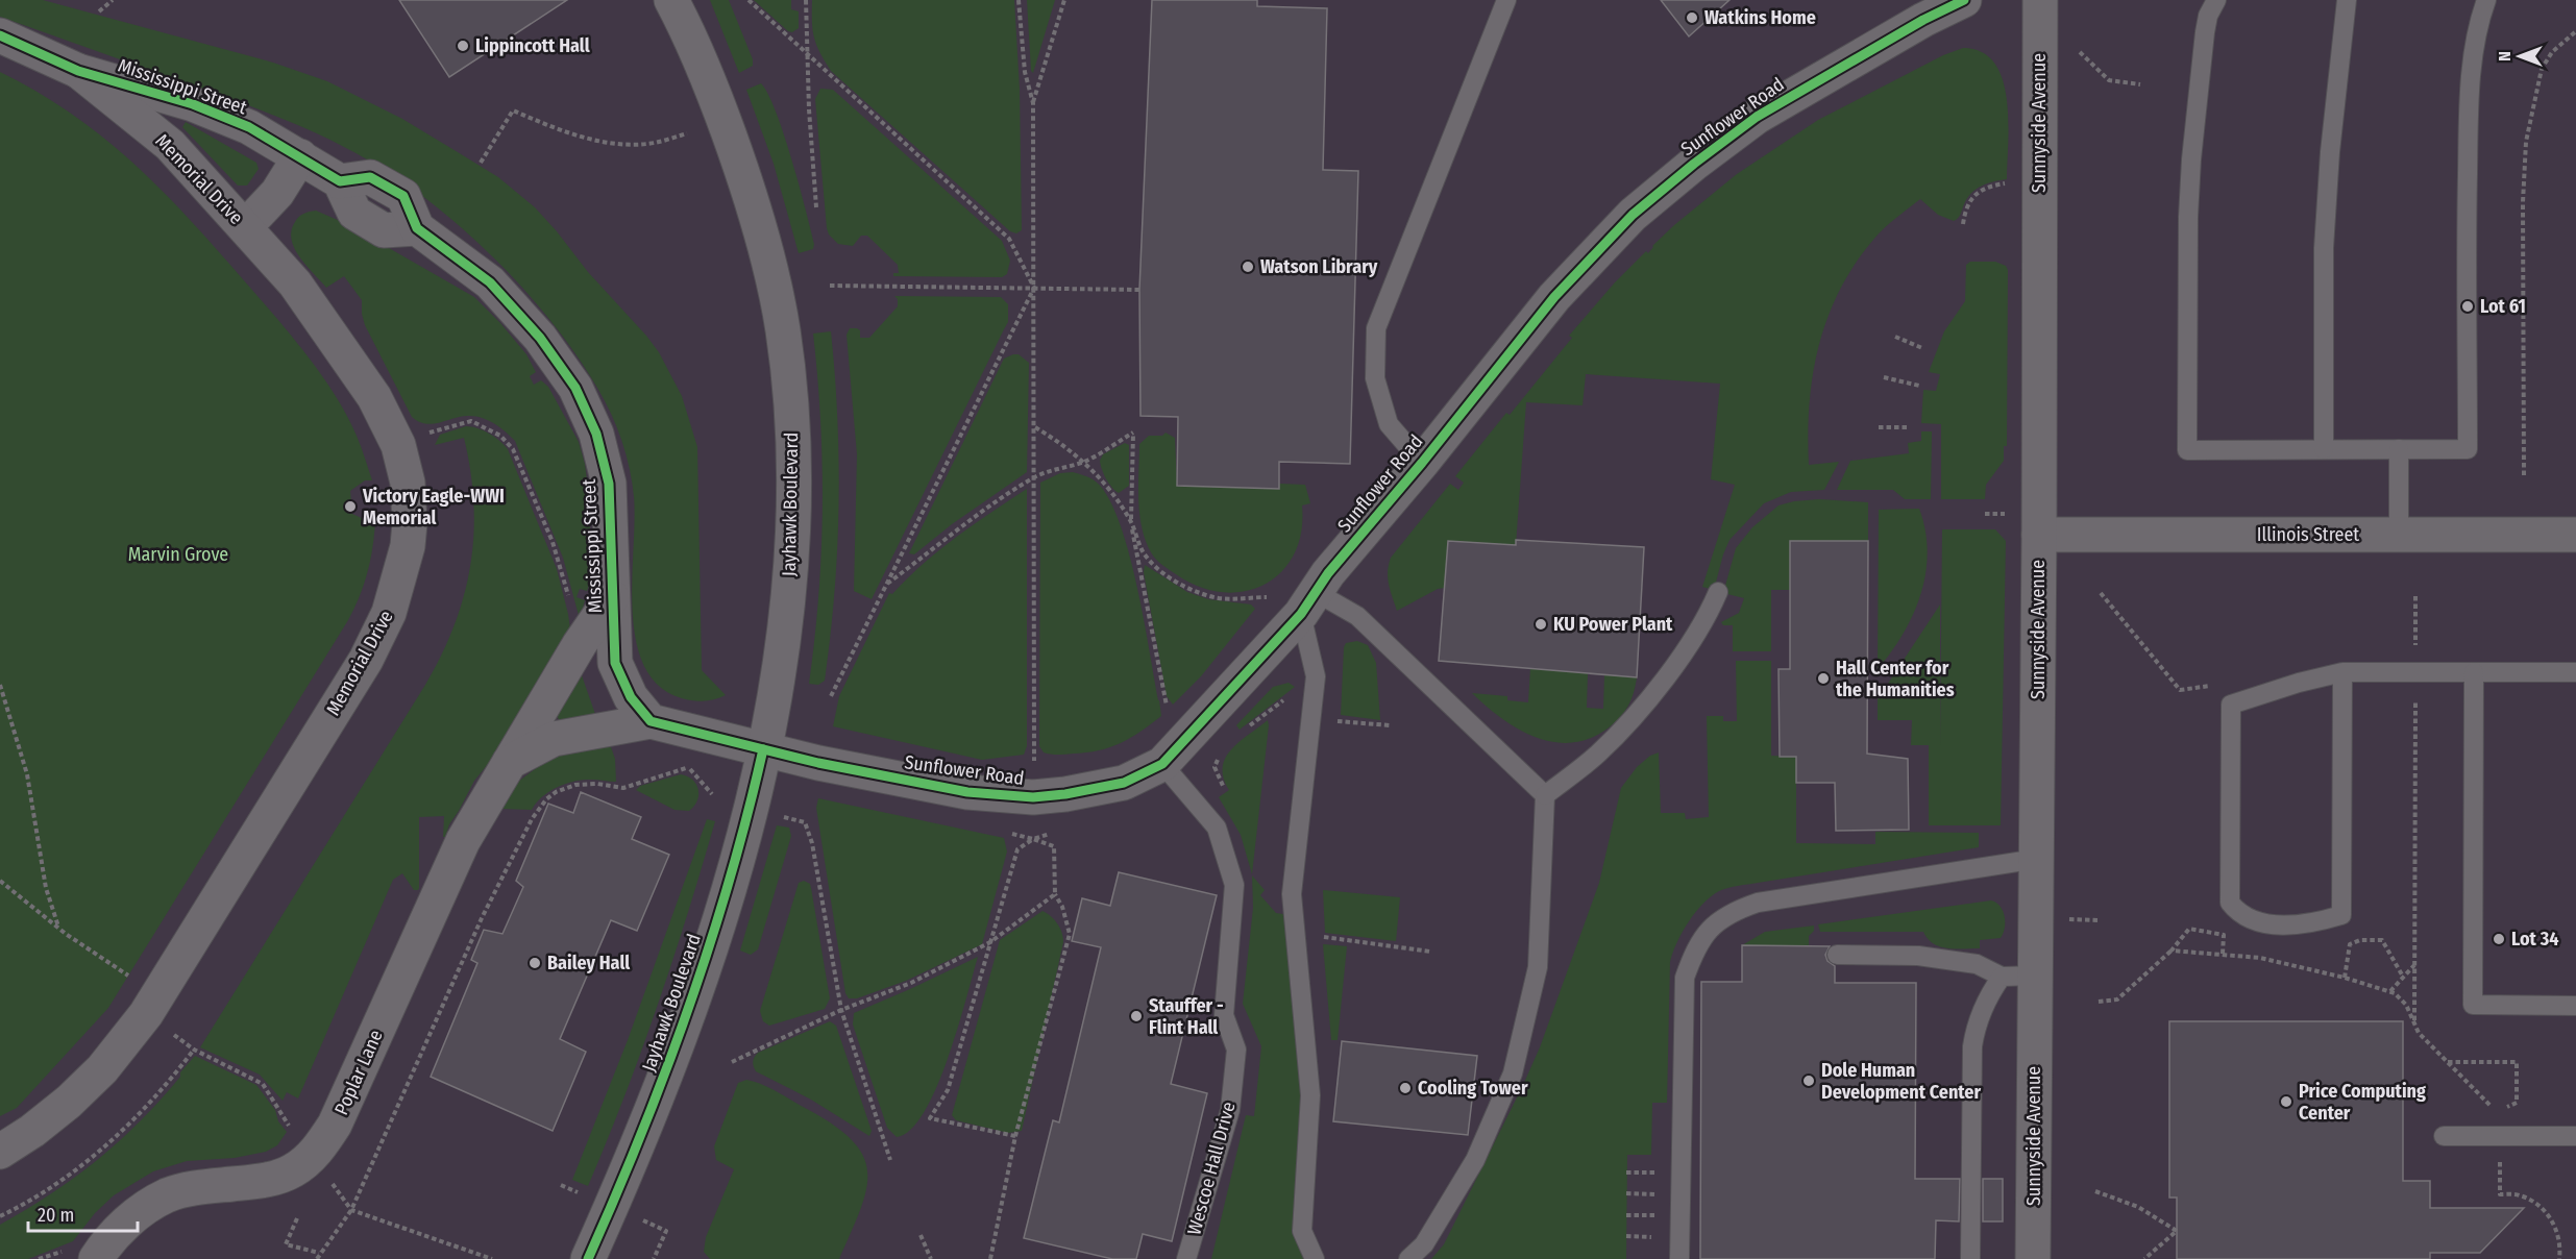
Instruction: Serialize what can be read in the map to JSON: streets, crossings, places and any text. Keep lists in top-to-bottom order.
{
  "streets": {
    "street": [
      "Mississippi Street",
      "Sunflower Road",
      "Sunnyside Avenue",
      "Memorial Drive",
      "Jayhawk Boulevard",
      "Illinois Street",
      "Poplar Lane"
    ],
    "lane": ["Wescoe Hall Drive"]
  },
  "crossings": [
    ["Mississippi Street", "Memorial Drive"],
    ["Mississippi Street", "Poplar Lane"],
    ["Sunflower Road", "Jayhawk Boulevard"],
    ["Sunflower Road", "Wescoe Hall Drive"],
    ["Sunnyside Avenue", "Illinois Street"]
  ],
  "parks": ["Marvin Grove"],
  "places": [
    "Watkins Home",
    "Lippincott Hall",
    "Watson Library",
    "Lot 61",
    "Victory Eagle-WWI Memorial",
    "KU Power Plant",
    "Hall Center for the Humanities",
    "Lot 34",
    "Bailey Hall",
    "Stauffer - Flint Hall",
    "Dole Human Development Center",
    "Cooling Tower",
    "Price Computing Center"
  ],
  "scale_bar": "20 m",
  "north": "left"
}
